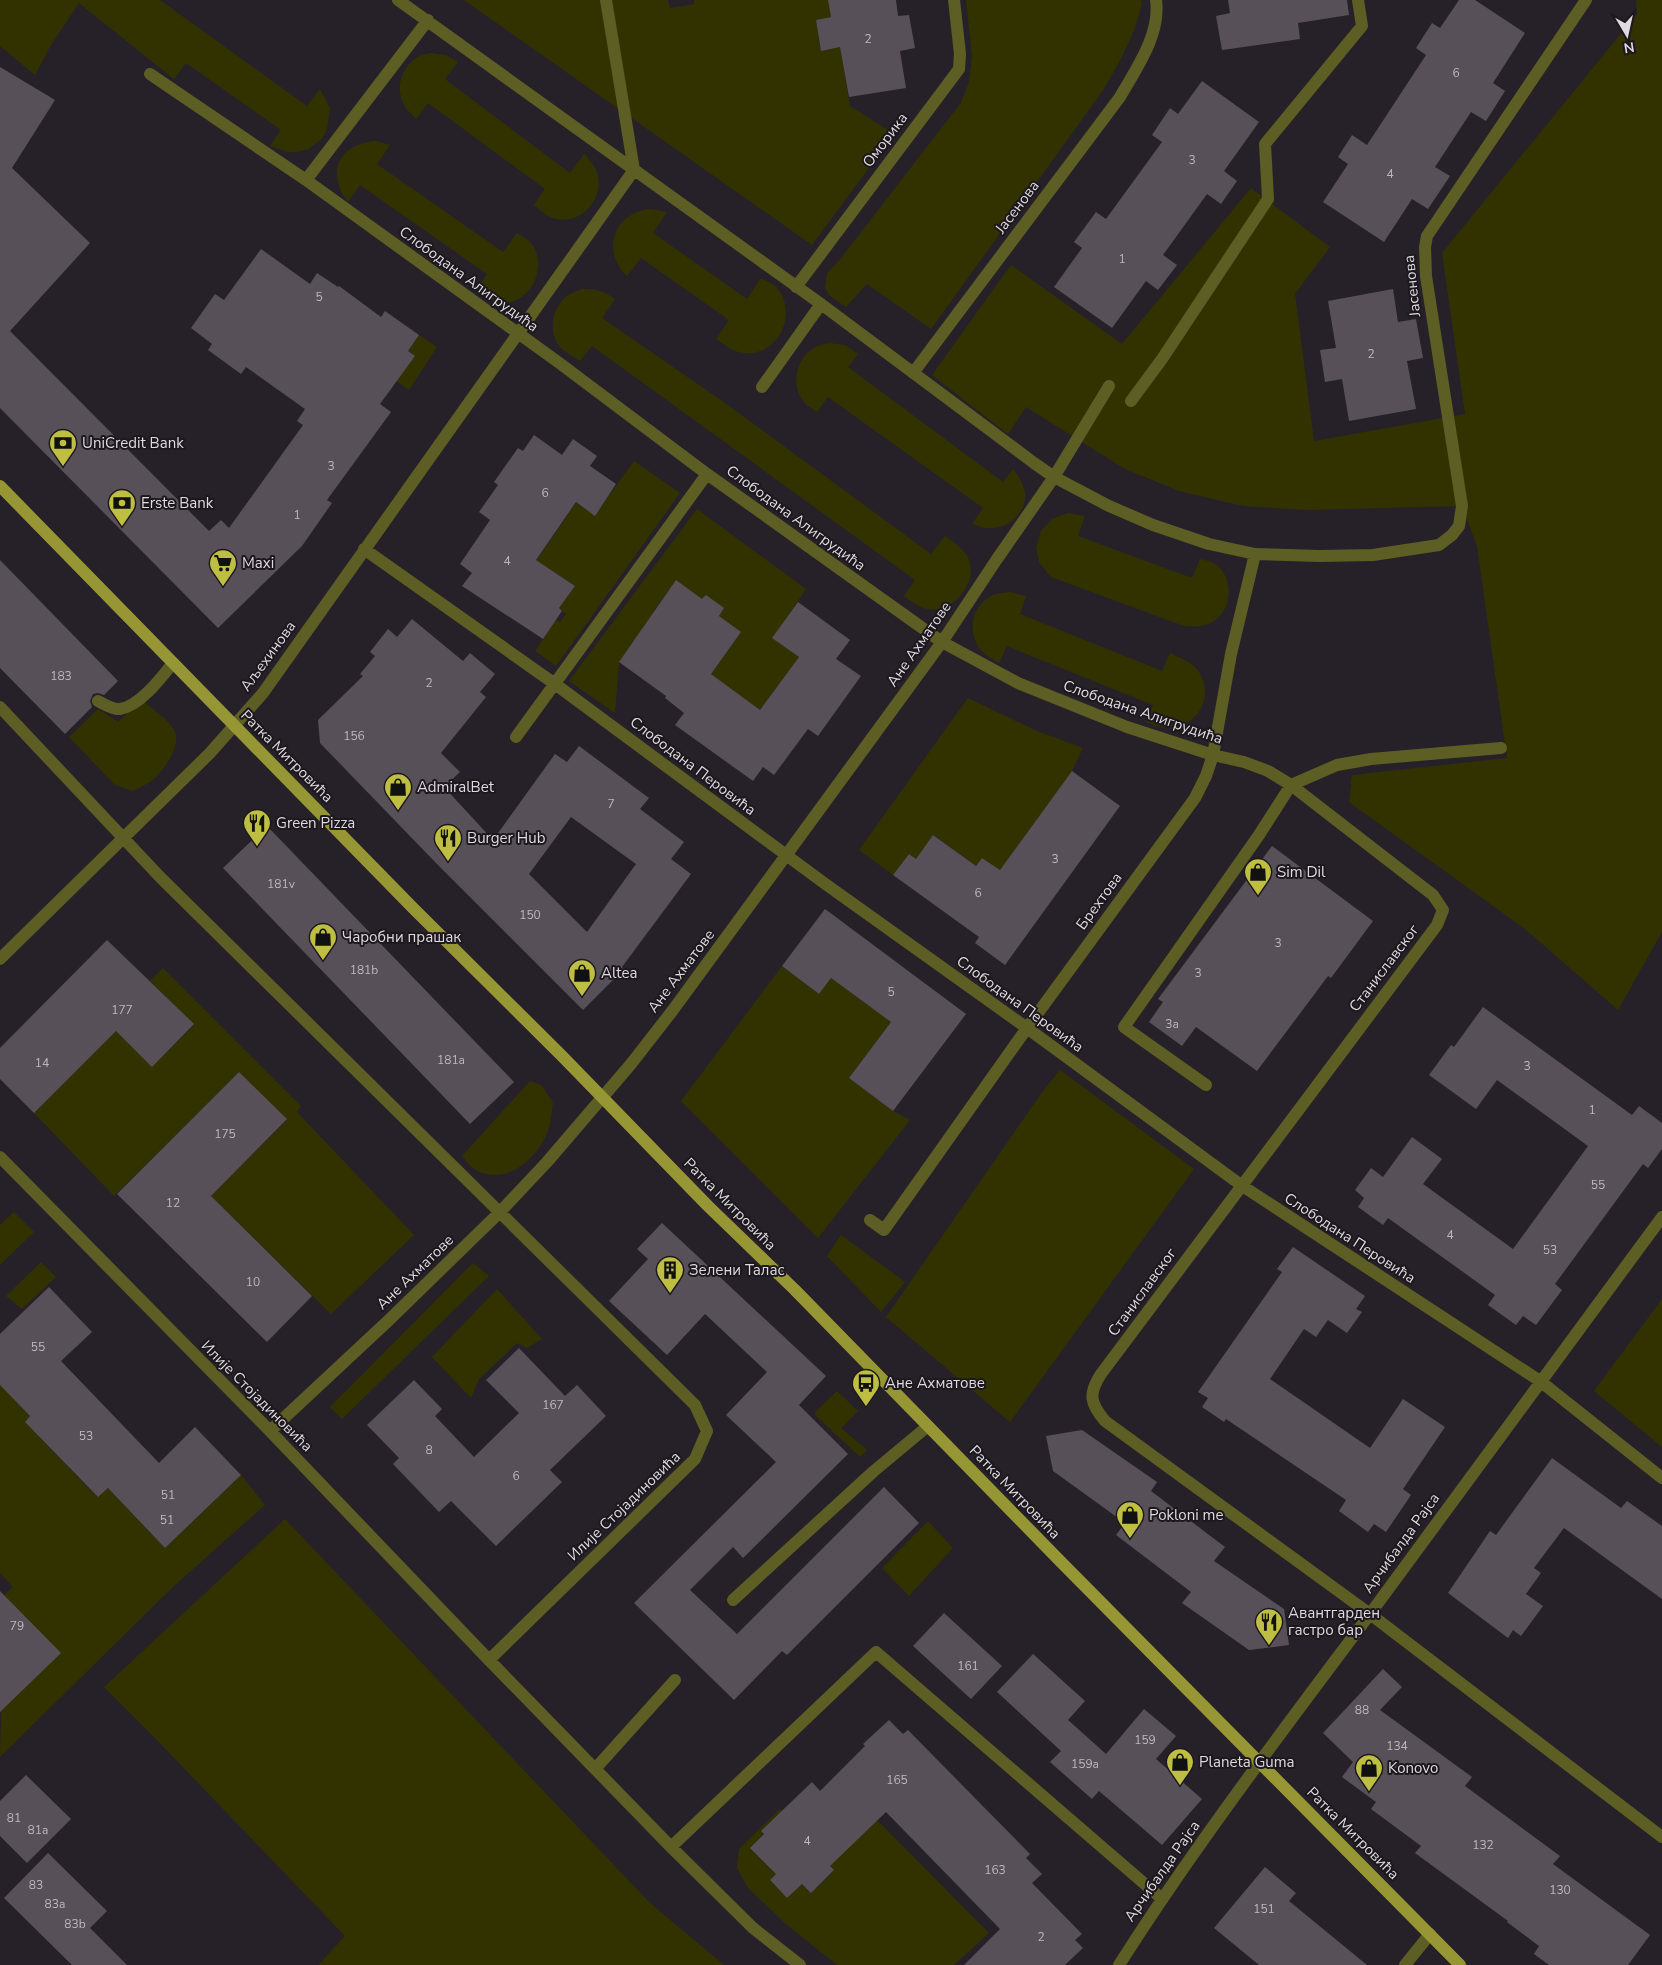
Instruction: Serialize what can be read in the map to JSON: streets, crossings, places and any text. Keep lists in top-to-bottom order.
{
  "streets": {
    "main road": ["Ратка Митровића"],
    "street": [
      "Оморика",
      "Јасенова",
      "Слободана Алигрудића",
      "Ане Ахматове",
      "Аљехинова",
      "Слободана Перовића",
      "Брехтова",
      "Станиславског",
      "Илије Стојадиновића",
      "Арчибалда Рајса"
    ]
  },
  "crossings": [
    ["Јасенова", "Брехтова"],
    ["Слободана Алигрудића", "Ане Ахматове"],
    ["Слободана Алигрудића", "Аљехинова"],
    ["Слободана Алигрудића", "Брехтова"],
    ["Слободана Алигрудића", "Станиславског"],
    ["Ане Ахматове", "Ратка Митровића"],
    ["Ане Ахматове", "Слободана Перовића"],
    ["Ане Ахматове", "Илије Стојадиновића"],
    ["Аљехинова", "Ратка Митровића"],
    ["Аљехинова", "Слободана Перовића"],
    ["Ратка Митровића", "Арчибалда Рајса"],
    ["Слободана Перовића", "Брехтова"],
    ["Слободана Перовића", "Станиславског"],
    ["Слободана Перовића", "Арчибалда Рајса"],
    ["Станиславског", "Арчибалда Рајса"]
  ],
  "places": {
    "bank": ["UniCredit Bank", "Erste Bank"],
    "supermarket": ["Maxi"],
    "shop": [
      "AdmiralBet",
      "Sim Dil",
      "Чаробни прашак",
      "Altea",
      "Pokloni me",
      "Planeta Guma",
      "Konovo"
    ],
    "restaurant": ["Green Pizza", "Burger Hub", "Авантгарден гастро бар"],
    "building": ["Зелени Талас"],
    "bus stop": ["Ане Ахматове"]
  },
  "house_numbers": [
    "2",
    "6",
    "3",
    "4",
    "1",
    "5",
    "2",
    "3",
    "6",
    "1",
    "4",
    "183",
    "2",
    "156",
    "7",
    "3",
    "181v",
    "6",
    "150",
    "3",
    "181b",
    "3",
    "5",
    "177",
    "3a",
    "181a",
    "14",
    "3",
    "1",
    "175",
    "55",
    "12",
    "4",
    "53",
    "10",
    "55",
    "167",
    "53",
    "8",
    "6",
    "51",
    "51",
    "79",
    "161",
    "88",
    "159",
    "134",
    "159a",
    "165",
    "81",
    "81a",
    "4",
    "132",
    "163",
    "83",
    "130",
    "83a",
    "151",
    "83b",
    "2"
  ],
  "north": "bottom"
}
